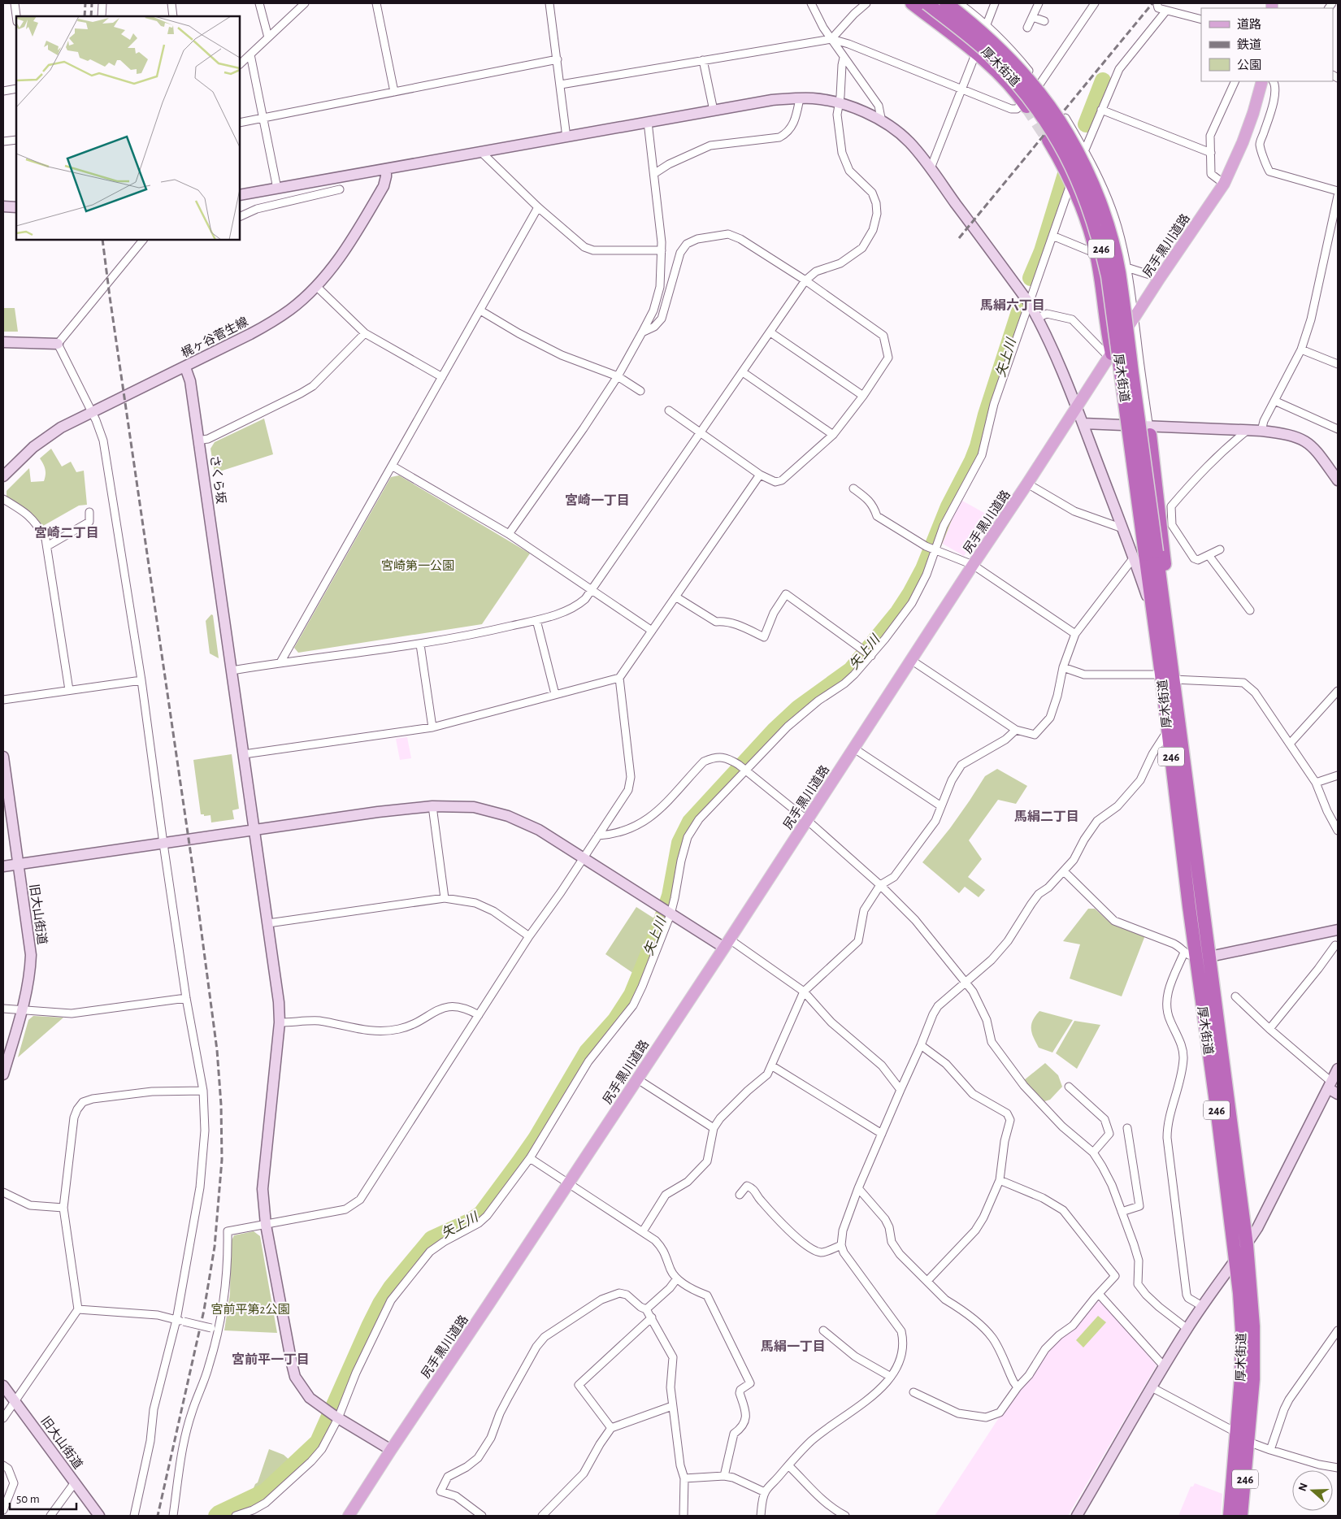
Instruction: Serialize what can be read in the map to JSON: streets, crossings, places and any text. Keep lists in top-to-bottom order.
{
  "streets": {
    "highway": ["厚木街道", "246"],
    "main road": ["尻手黒川道路"],
    "street": ["梶ヶ谷菅生線", "さくら坂", "旧大山街道"]
  },
  "crossings": [
    ["尻手黒川道路", "さくら坂"],
    ["梶ヶ谷菅生線", "さくら坂"]
  ],
  "districts": [
    "馬絹六丁目",
    "宮崎一丁目",
    "宮崎二丁目",
    "馬絹二丁目",
    "馬絹一丁目",
    "宮前平一丁目"
  ],
  "water": ["矢上川"],
  "parks": ["宮崎第一公園", "宮前平第2公園"],
  "legend": ["道路", "鉄道", "公園"],
  "scale_bar": "50 m",
  "north": "left"
}
